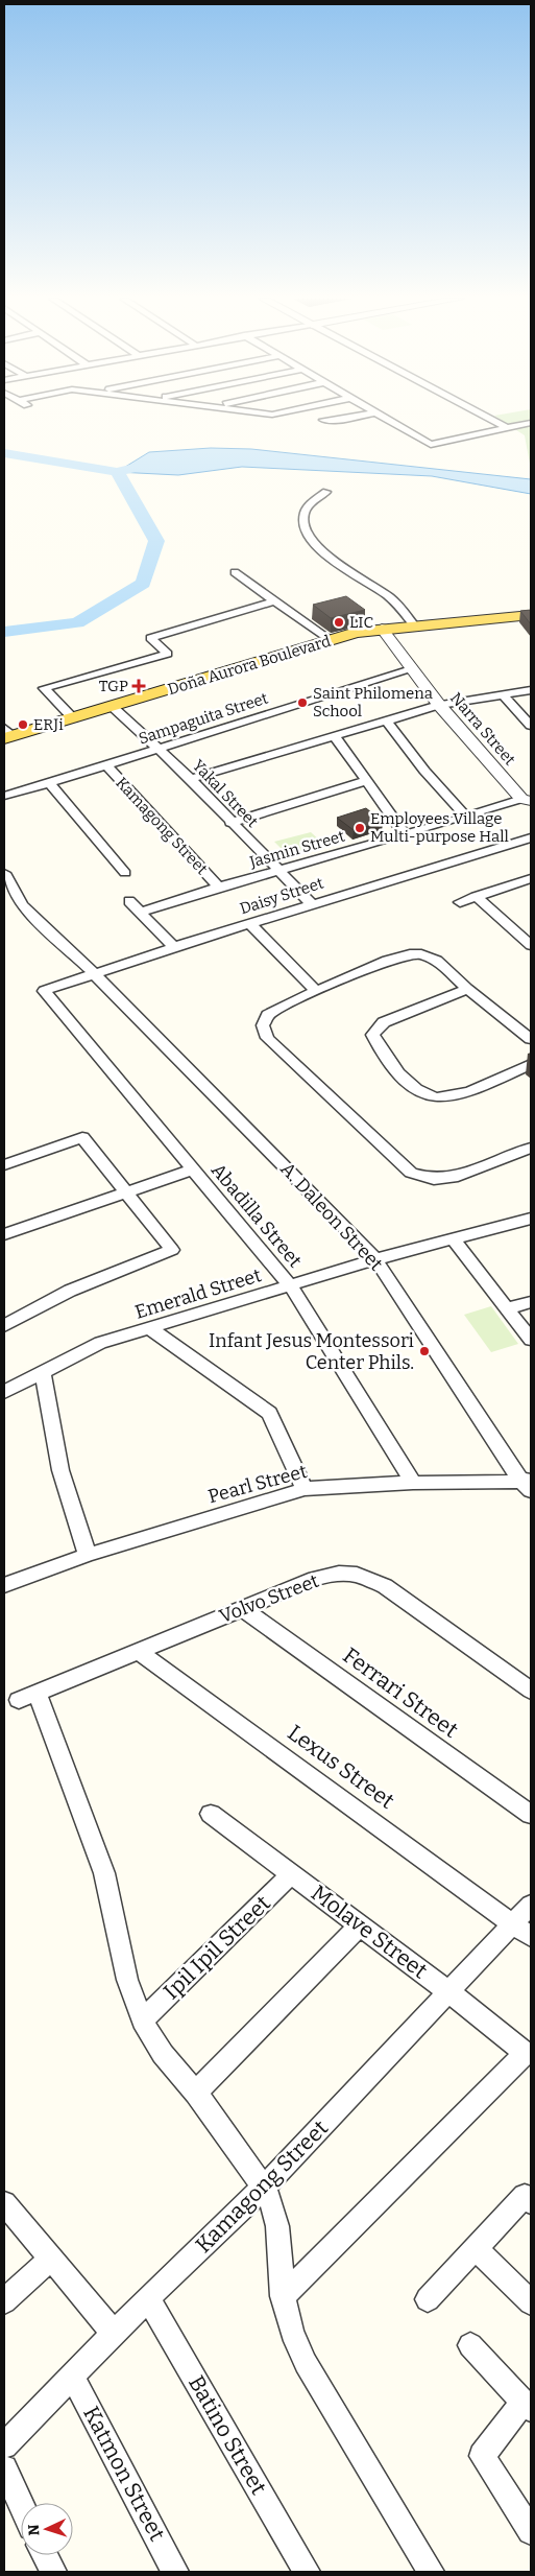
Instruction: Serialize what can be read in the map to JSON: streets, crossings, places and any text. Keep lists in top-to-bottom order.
{
  "streets": {
    "main road": ["Doña Aurora Boulevard"],
    "street": [
      "Sampaguita Street",
      "Narra Street",
      "Yakal Street",
      "Kamagong Street",
      "Jasmin Street",
      "Daisy Street",
      "Abadilla Street",
      "A. Daleon Street",
      "Emerald Street",
      "Pearl Street",
      "Volvo Street",
      "Ferrari Street",
      "Lexus Street",
      "Molave Street",
      "Ipil Ipil Street",
      "Batino Street",
      "Katmon Street"
    ]
  },
  "crossings": [
    ["Doña Aurora Boulevard", "Narra Street"],
    ["Doña Aurora Boulevard", "Yakal Street"],
    ["Sampaguita Street", "Narra Street"],
    ["Sampaguita Street", "Yakal Street"],
    ["Sampaguita Street", "Kamagong Street"],
    ["Narra Street", "Jasmin Street"],
    ["Yakal Street", "Jasmin Street"],
    ["Yakal Street", "Daisy Street"],
    ["Kamagong Street", "Jasmin Street"],
    ["Kamagong Street", "Lexus Street"],
    ["Kamagong Street", "Molave Street"],
    ["Kamagong Street", "Batino Street"],
    ["Kamagong Street", "Katmon Street"],
    ["Daisy Street", "Abadilla Street"],
    ["Daisy Street", "A. Daleon Street"],
    ["Abadilla Street", "Emerald Street"],
    ["Abadilla Street", "Pearl Street"],
    ["A. Daleon Street", "Emerald Street"],
    ["A. Daleon Street", "Pearl Street"],
    ["Volvo Street", "Ferrari Street"],
    ["Volvo Street", "Lexus Street"],
    ["Volvo Street", "Ipil Ipil Street"],
    ["Molave Street", "Ipil Ipil Street"]
  ],
  "places": {
    "other": [
      "LIC",
      "Saint Philomena School",
      "ERJi",
      "Employees Village Multi-purpose Hall",
      "Infant Jesus Montessori Center Phils."
    ],
    "health": ["TGP"]
  },
  "north": "left"
}
